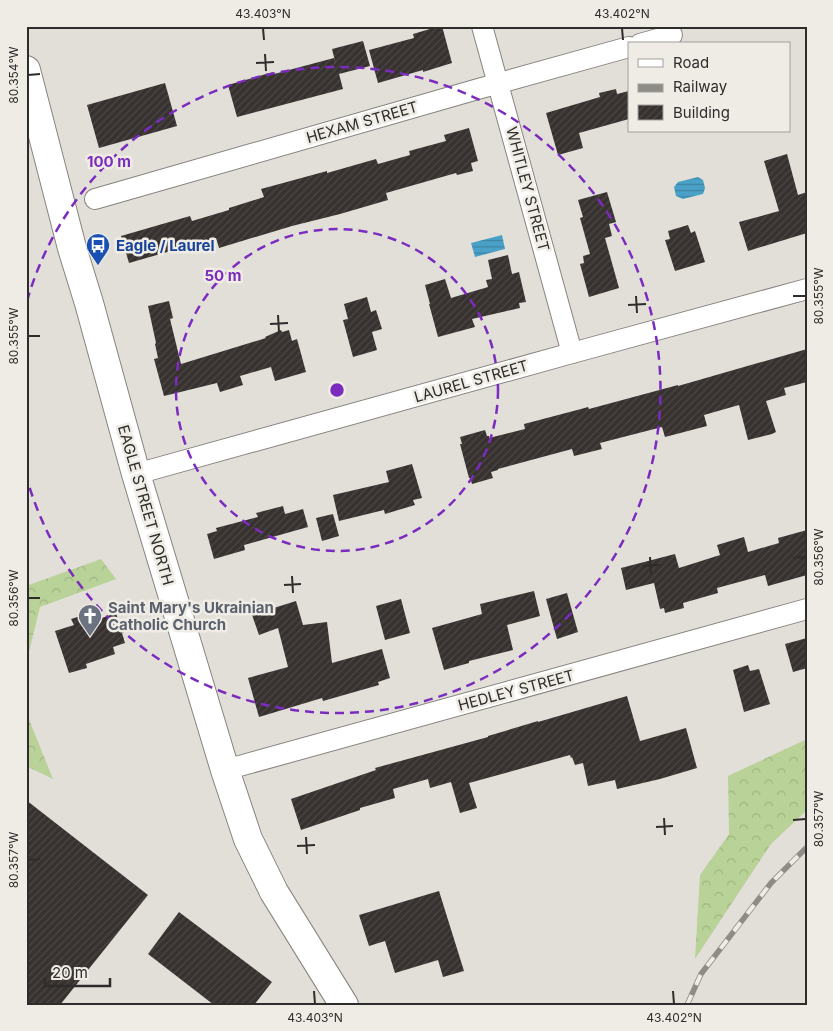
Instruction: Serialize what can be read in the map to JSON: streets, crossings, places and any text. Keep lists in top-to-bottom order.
{
  "streets": {
    "main road": ["EAGLE STREET NORTH"],
    "street": [
      "HEXAM STREET",
      "WHITLEY STREET",
      "LAUREL STREET",
      "HEDLEY STREET"
    ]
  },
  "crossings": [
    ["HEXAM STREET", "WHITLEY STREET"],
    ["WHITLEY STREET", "LAUREL STREET"],
    ["LAUREL STREET", "EAGLE STREET NORTH"],
    ["EAGLE STREET NORTH", "HEDLEY STREET"]
  ],
  "places": {
    "bus stop": ["Eagle / Laurel"],
    "church": ["Saint Mary's Ukrainian Catholic Church"]
  },
  "legend": ["Road", "Railway", "Building"],
  "scale_bar": "20 m",
  "coordinates": [
    "43.403°N",
    "43.402°N",
    "80.354°W",
    "80.355°W",
    "80.356°W",
    "80.357°W"
  ],
  "rings": ["100 m", "50 m"]
}
